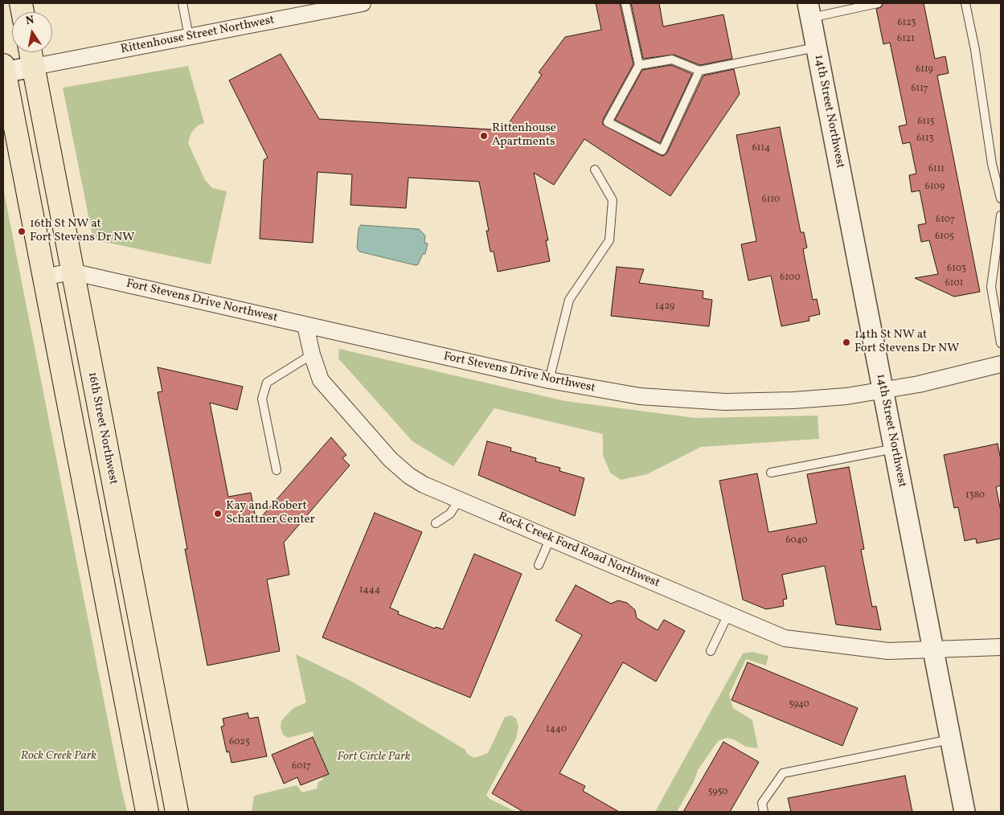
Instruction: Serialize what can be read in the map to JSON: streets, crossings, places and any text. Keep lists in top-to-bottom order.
{
  "streets": {
    "main road": ["16th Street Northwest"],
    "street": [
      "Rittenhouse Street Northwest",
      "14th Street Northwest",
      "Fort Stevens Drive Northwest",
      "Rock Creek Ford Road Northwest"
    ]
  },
  "crossings": [
    ["Rittenhouse Street Northwest", "16th Street Northwest"],
    ["14th Street Northwest", "Fort Stevens Drive Northwest"],
    ["14th Street Northwest", "Rock Creek Ford Road Northwest"],
    ["Fort Stevens Drive Northwest", "16th Street Northwest"],
    ["Fort Stevens Drive Northwest", "Rock Creek Ford Road Northwest"]
  ],
  "parks": ["Rock Creek Park", "Fort Circle Park"],
  "places": [
    "Rittenhouse Apartments",
    "16th St NW at Fort Stevens Dr NW",
    "14th St NW at Fort Stevens Dr NW",
    "Kay and Robert Schattner Center"
  ],
  "house_numbers": [
    "6123",
    "6121",
    "6119",
    "6117",
    "6115",
    "6113",
    "6114",
    "6111",
    "6109",
    "6110",
    "6107",
    "6105",
    "6103",
    "6100",
    "6101",
    "1429",
    "1380",
    "6040",
    "1444",
    "5940",
    "1440",
    "6025",
    "6017",
    "5950"
  ],
  "north": "top"
}
